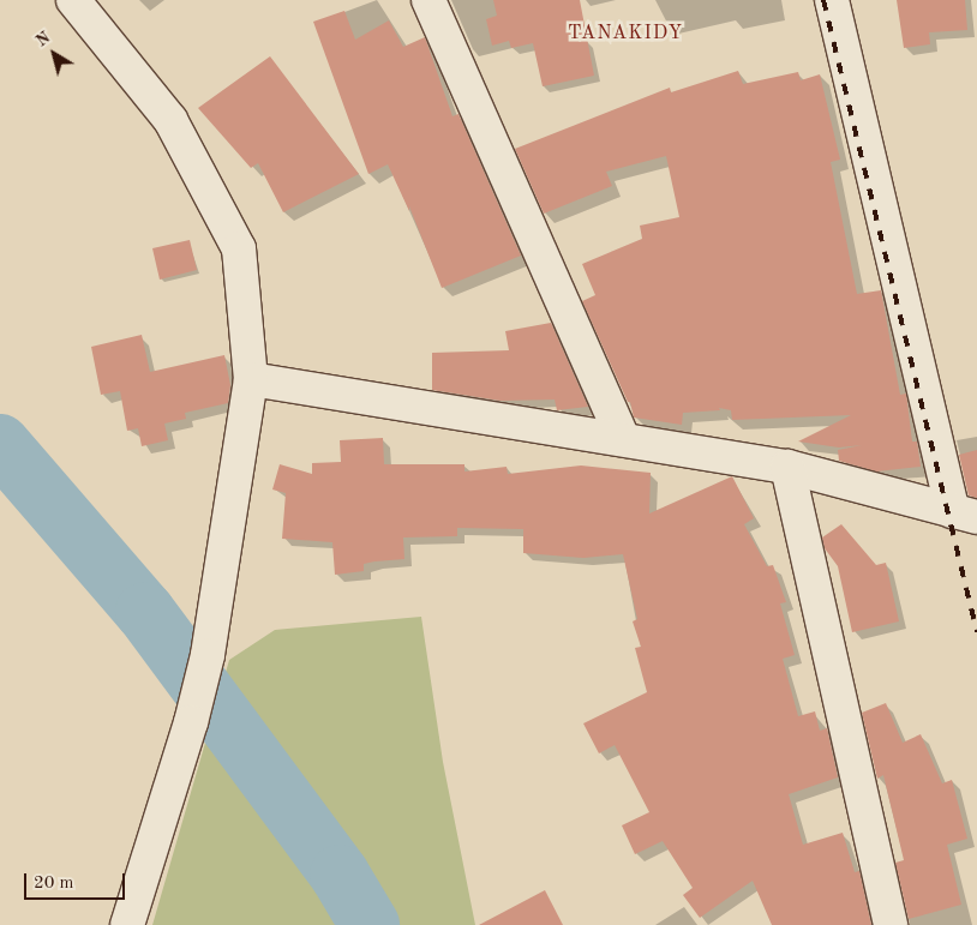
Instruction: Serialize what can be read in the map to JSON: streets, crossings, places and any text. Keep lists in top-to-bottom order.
{
  "districts": ["TANAKIDY"],
  "scale_bar": "20 m",
  "north": "top left"
}
